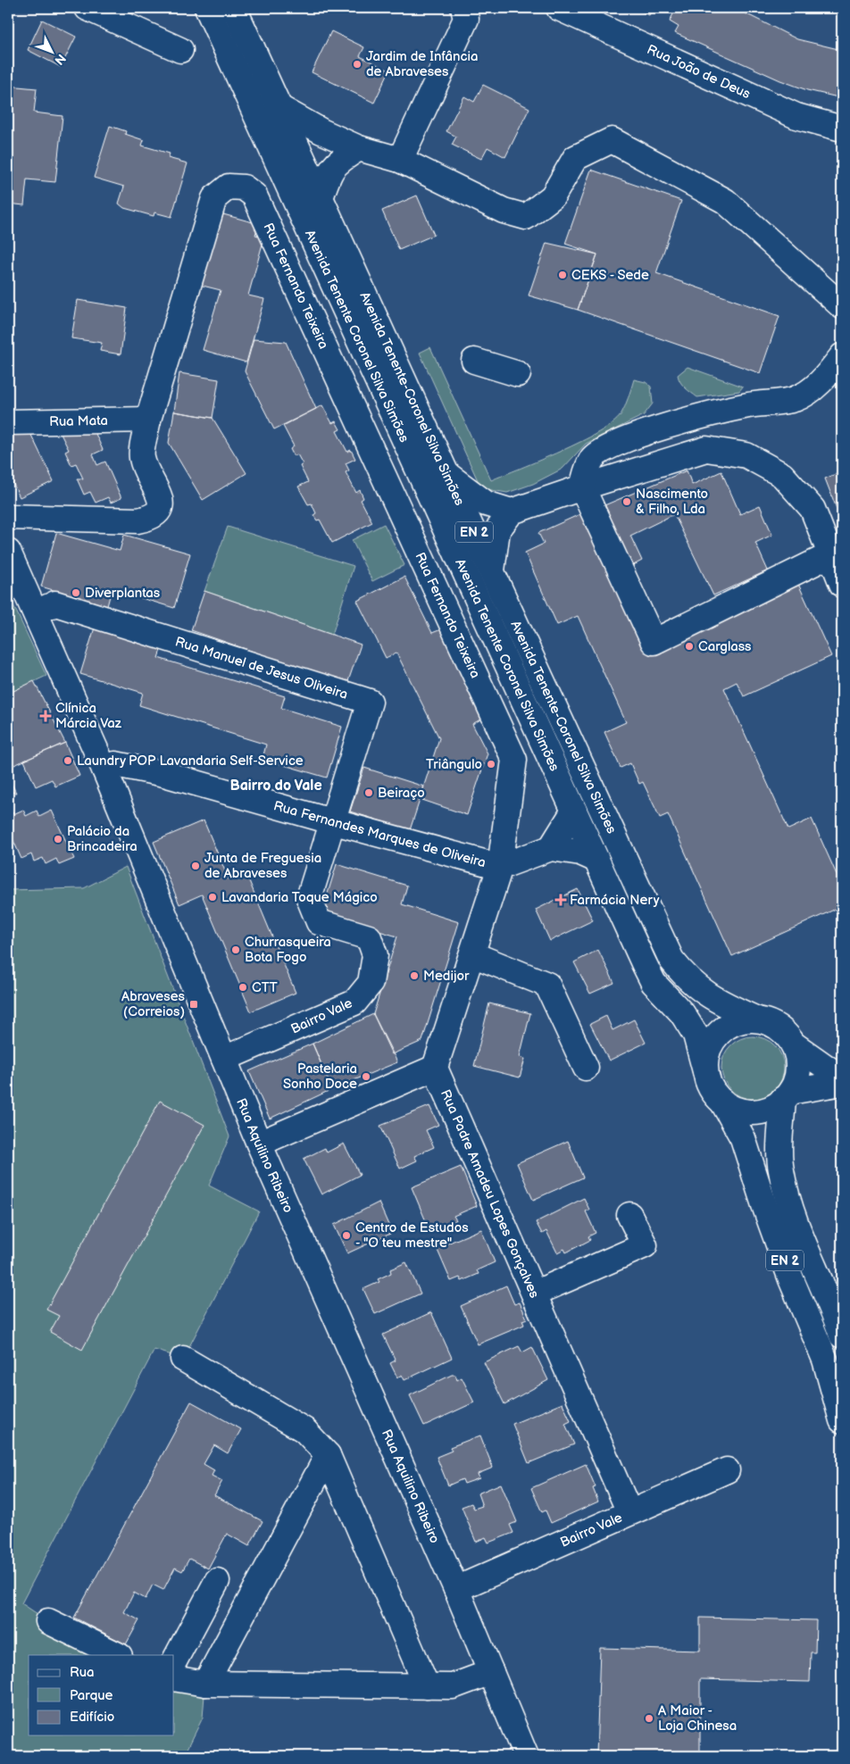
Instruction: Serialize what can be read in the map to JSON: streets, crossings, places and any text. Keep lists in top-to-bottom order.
{
  "streets": {
    "street": [
      "Rua João de Deus",
      "Rua Fernando Teixeira",
      "Avenida Tenente Coronel Silva Simões",
      "Avenida Tenente-Coronel Silva Simões",
      "Rua Mata",
      "EN 2",
      "Rua Manuel de Jesus Oliveira",
      "Rua Fernandes Marques de Oliveira",
      "Bairro Vale",
      "Rua Aquilino Ribeiro",
      "Rua Padre Amadeu Lopes Gonçalves"
    ]
  },
  "crossings": [
    ["Rua Fernando Teixeira", "Rua Mata"],
    ["Rua Fernando Teixeira", "Rua Fernandes Marques de Oliveira"],
    ["Avenida Tenente Coronel Silva Simões", "Avenida Tenente-Coronel Silva Simões"],
    ["Avenida Tenente Coronel Silva Simões", "EN 2"],
    ["Avenida Tenente-Coronel Silva Simões", "EN 2"],
    ["Rua Manuel de Jesus Oliveira", "Rua Fernandes Marques de Oliveira"],
    ["Rua Manuel de Jesus Oliveira", "Bairro Vale"],
    ["Rua Manuel de Jesus Oliveira", "Rua Aquilino Ribeiro"],
    ["Rua Fernandes Marques de Oliveira", "Bairro Vale"],
    ["Rua Fernandes Marques de Oliveira", "Rua Aquilino Ribeiro"],
    ["Bairro Vale", "Rua Aquilino Ribeiro"],
    ["Bairro Vale", "Rua Padre Amadeu Lopes Gonçalves"]
  ],
  "districts": ["Bairro do Vale"],
  "places": {
    "other": [
      "Jardim de Infância de Abraveses",
      "CEKS - Sede",
      "Nascimento & Filho, Lda",
      "Diverplantas",
      "Carglass",
      "Laundry POP Lavandaria Self-Service",
      "Triângulo",
      "Beiraço",
      "Palácio da Brincadeira",
      "Junta de Freguesia de Abraveses",
      "Lavandaria Toque Mágico",
      "Churrasqueira Bota Fogo",
      "Medijor",
      "CTT",
      "Pastelaria Sonho Doce",
      "Centro de Estudos - \"O teu mestre\"",
      "A Maior - Loja Chinesa"
    ],
    "health": ["Clínica Márcia Vaz", "Farmácia Nery"],
    "transit": ["Abraveses (Correios)"]
  },
  "legend": ["Rua", "Parque", "Edifício"],
  "north": "bottom right"
}
